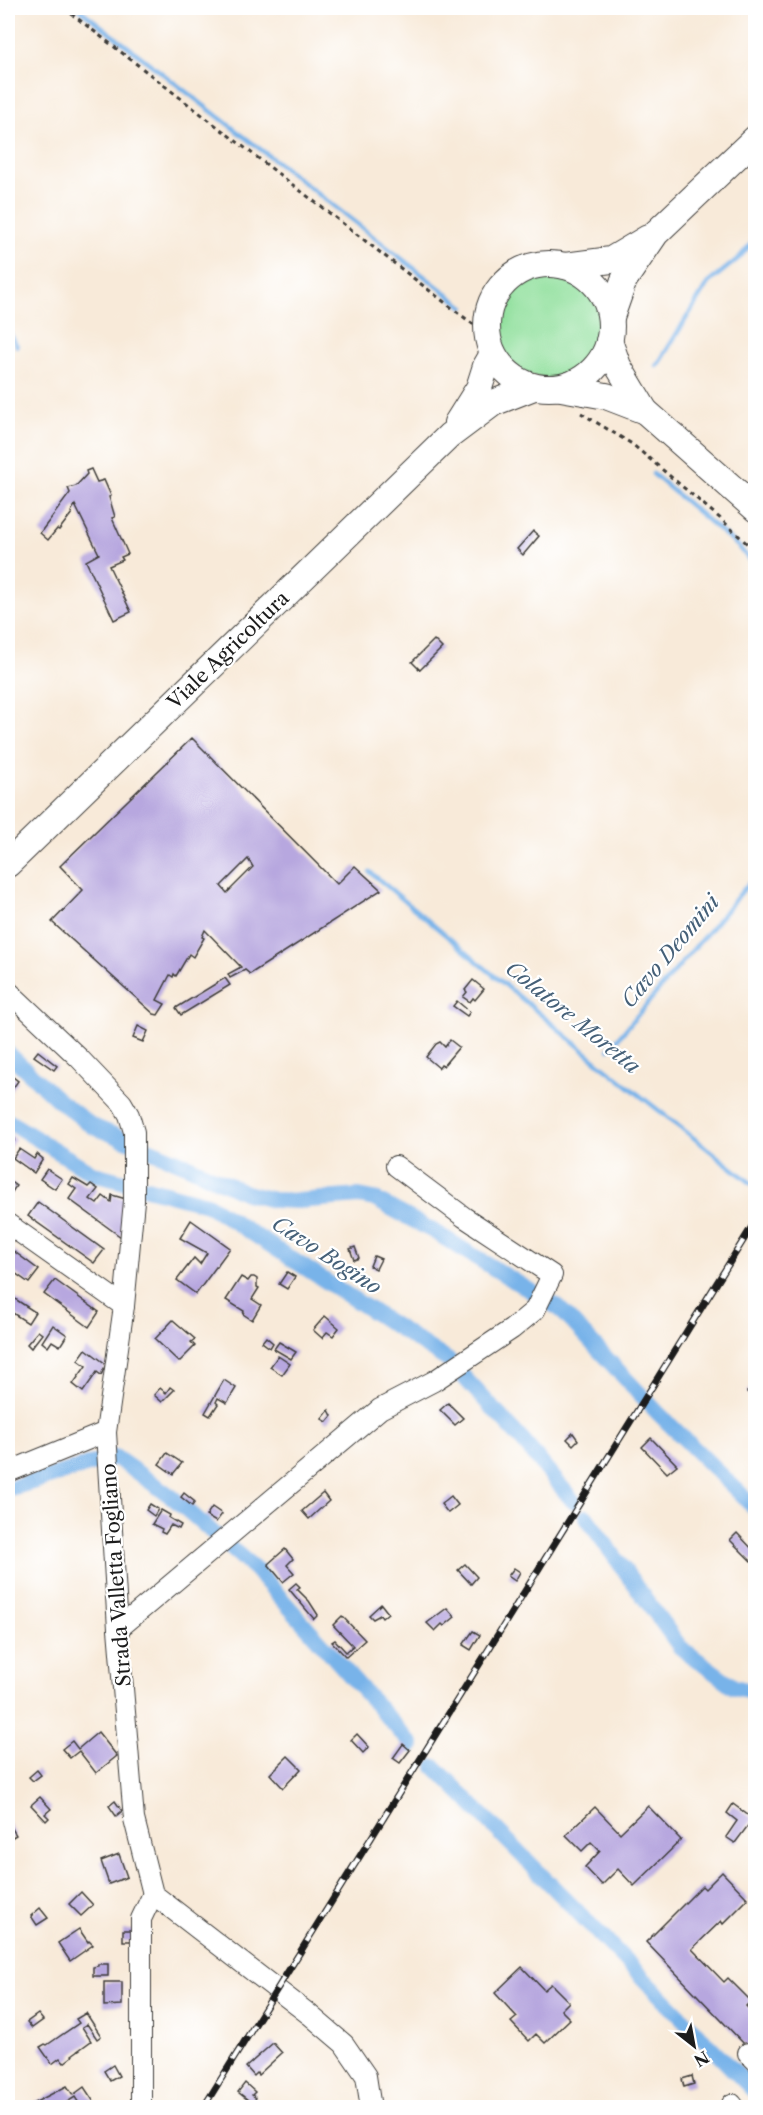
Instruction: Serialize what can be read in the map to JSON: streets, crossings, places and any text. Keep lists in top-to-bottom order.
{
  "streets": {
    "main road": ["Viale Agricoltura"],
    "street": ["Strada Valletta Fogliano"]
  },
  "water": ["Cavo Deomini", "Colatore Moretta", "Cavo Bogino"],
  "north": "bottom right"
}
